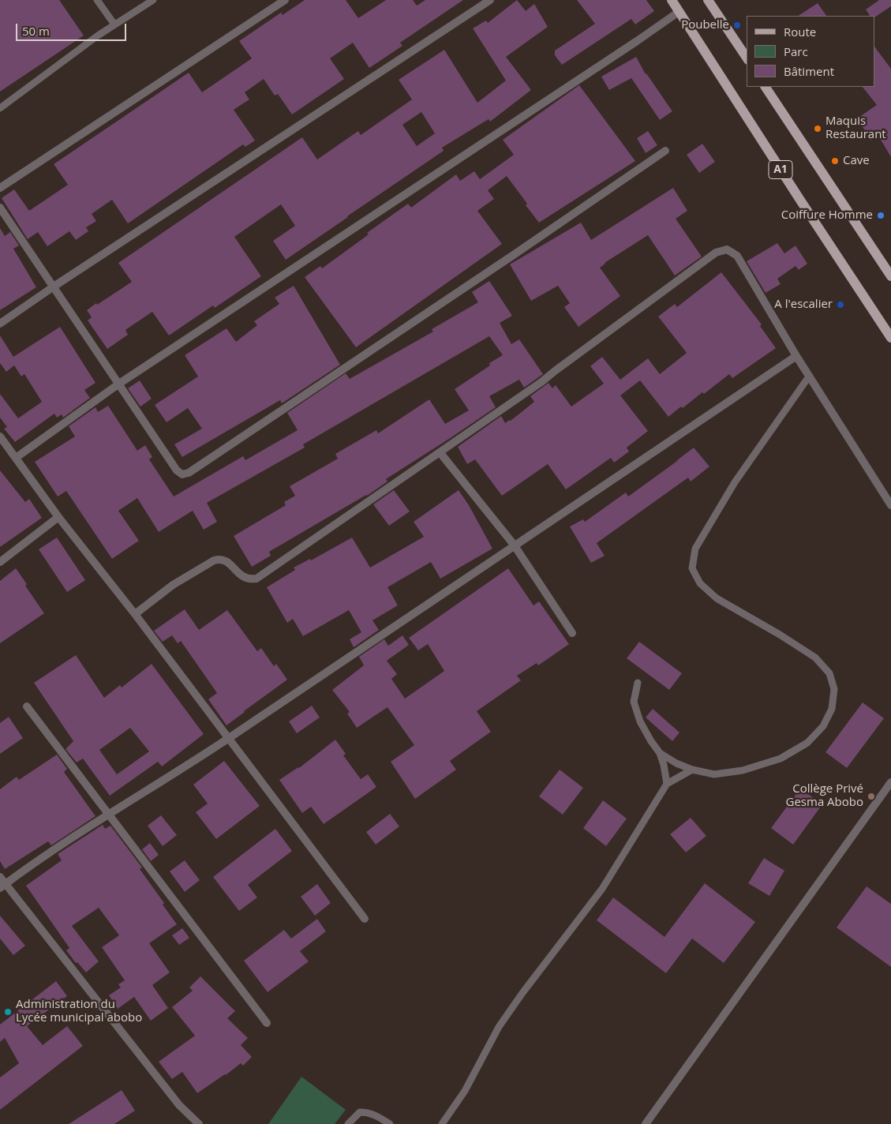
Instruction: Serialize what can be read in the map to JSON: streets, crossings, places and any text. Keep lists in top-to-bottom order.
{
  "streets": {
    "main road": ["A1"]
  },
  "places": [
    "Poubelle",
    "Maquis Restaurant",
    "Cave",
    "Coiffure Homme",
    "A l'escalier",
    "Collège Privé Gesma Abobo",
    "Administration du Lycée municipal abobo"
  ],
  "legend": ["Route", "Parc", "Bâtiment"],
  "scale_bar": "50 m"
}
